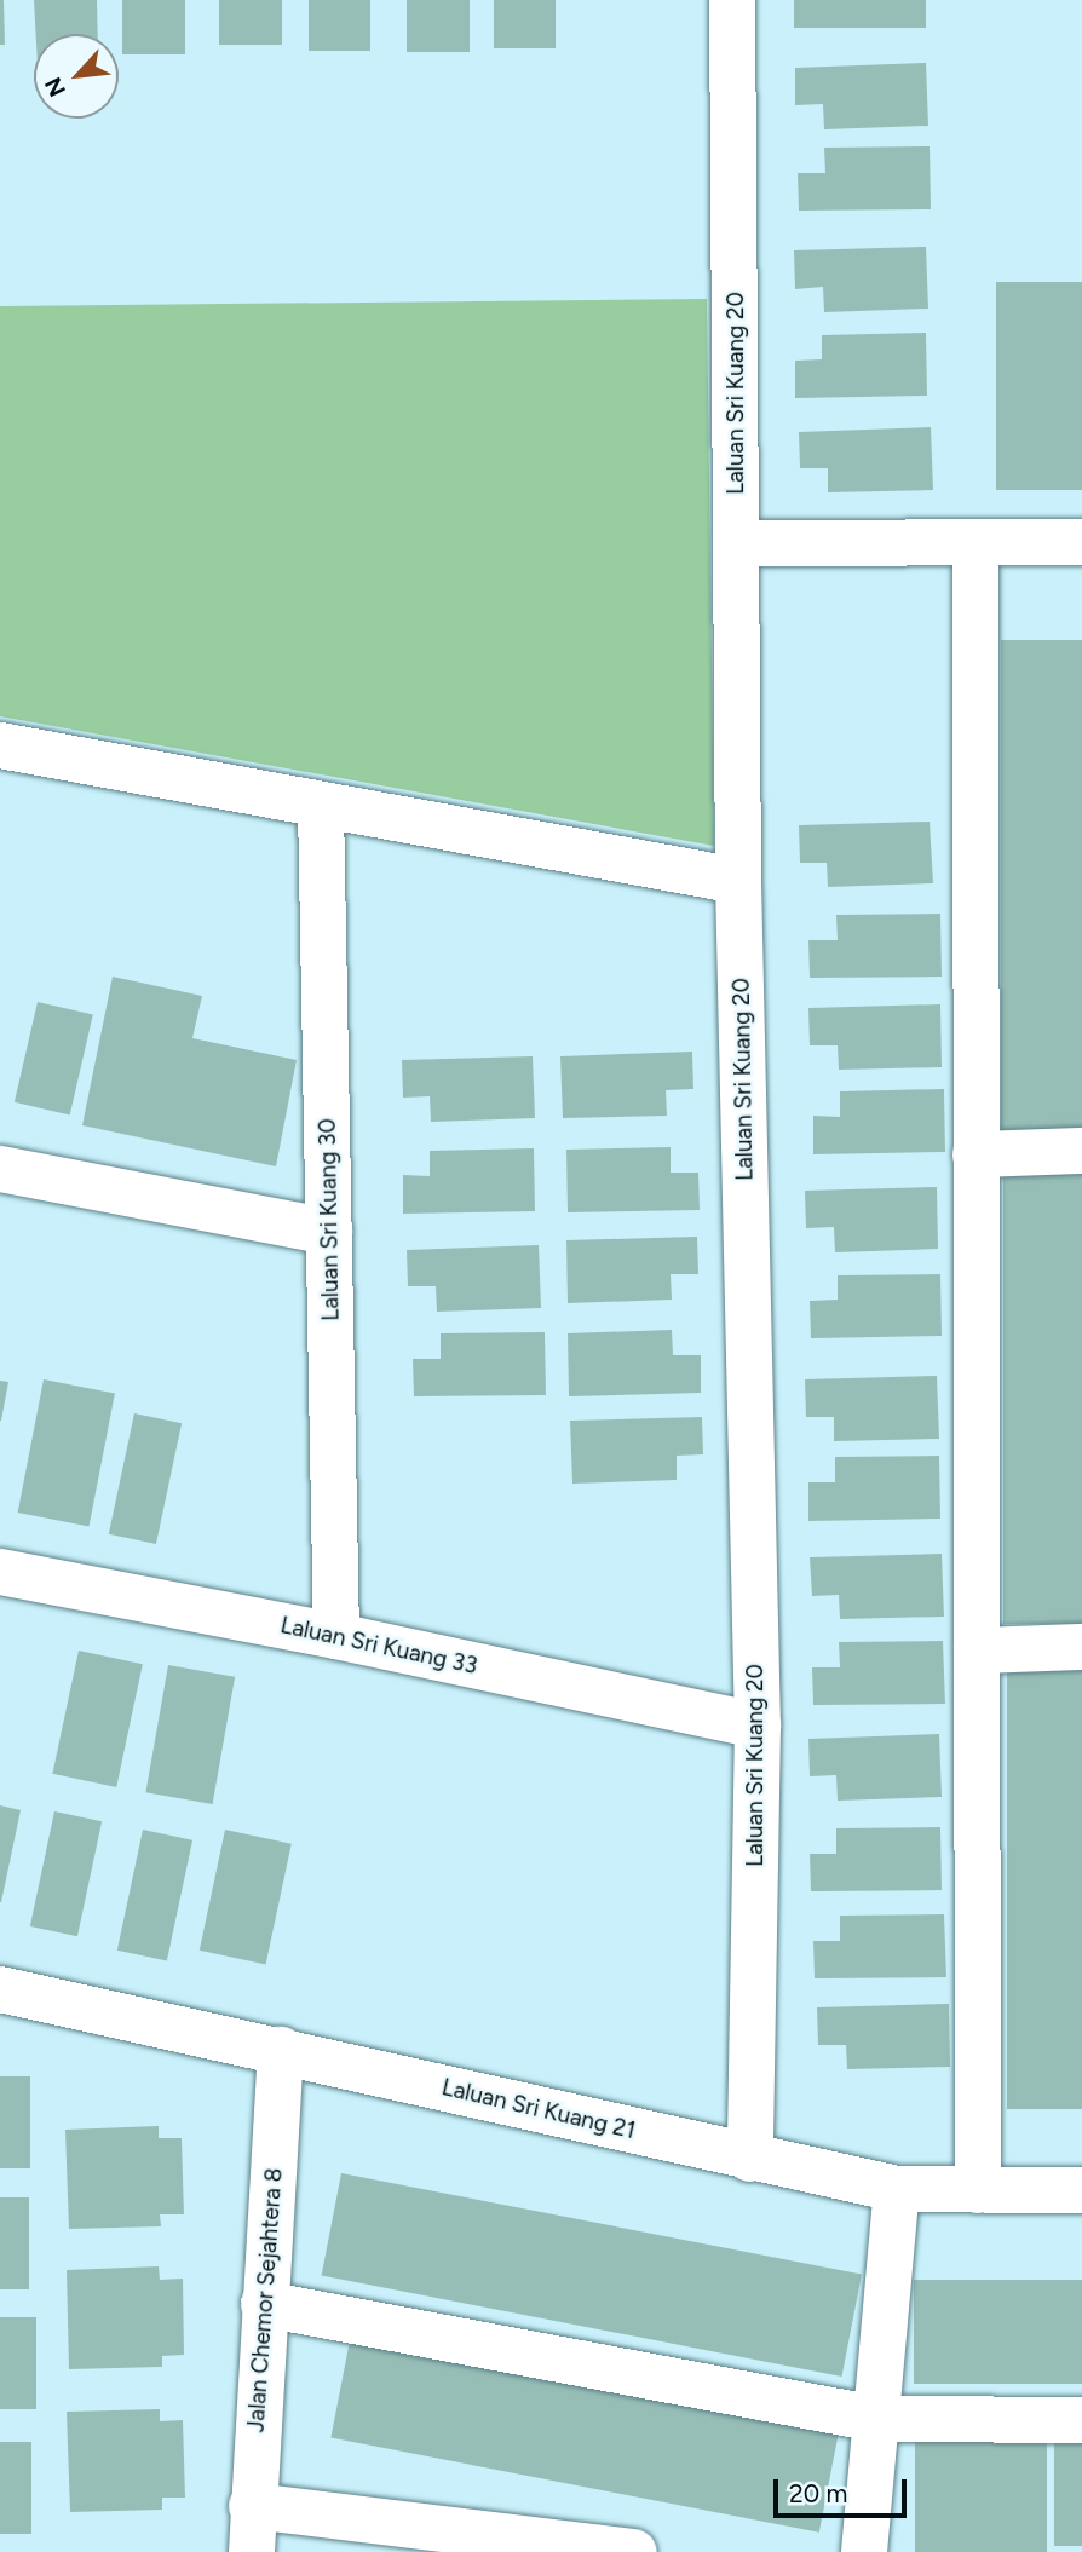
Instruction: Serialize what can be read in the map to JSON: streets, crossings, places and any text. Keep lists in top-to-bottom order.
{
  "streets": {
    "street": [
      "Laluan Sri Kuang 20",
      "Laluan Sri Kuang 30",
      "Laluan Sri Kuang 33",
      "Laluan Sri Kuang 21",
      "Jalan Chemor Sejahtera 8"
    ]
  },
  "crossings": [
    ["Laluan Sri Kuang 20", "Laluan Sri Kuang 33"],
    ["Laluan Sri Kuang 20", "Laluan Sri Kuang 21"],
    ["Laluan Sri Kuang 30", "Laluan Sri Kuang 33"],
    ["Laluan Sri Kuang 21", "Jalan Chemor Sejahtera 8"]
  ],
  "scale_bar": "20 m",
  "north": "bottom left"
}
